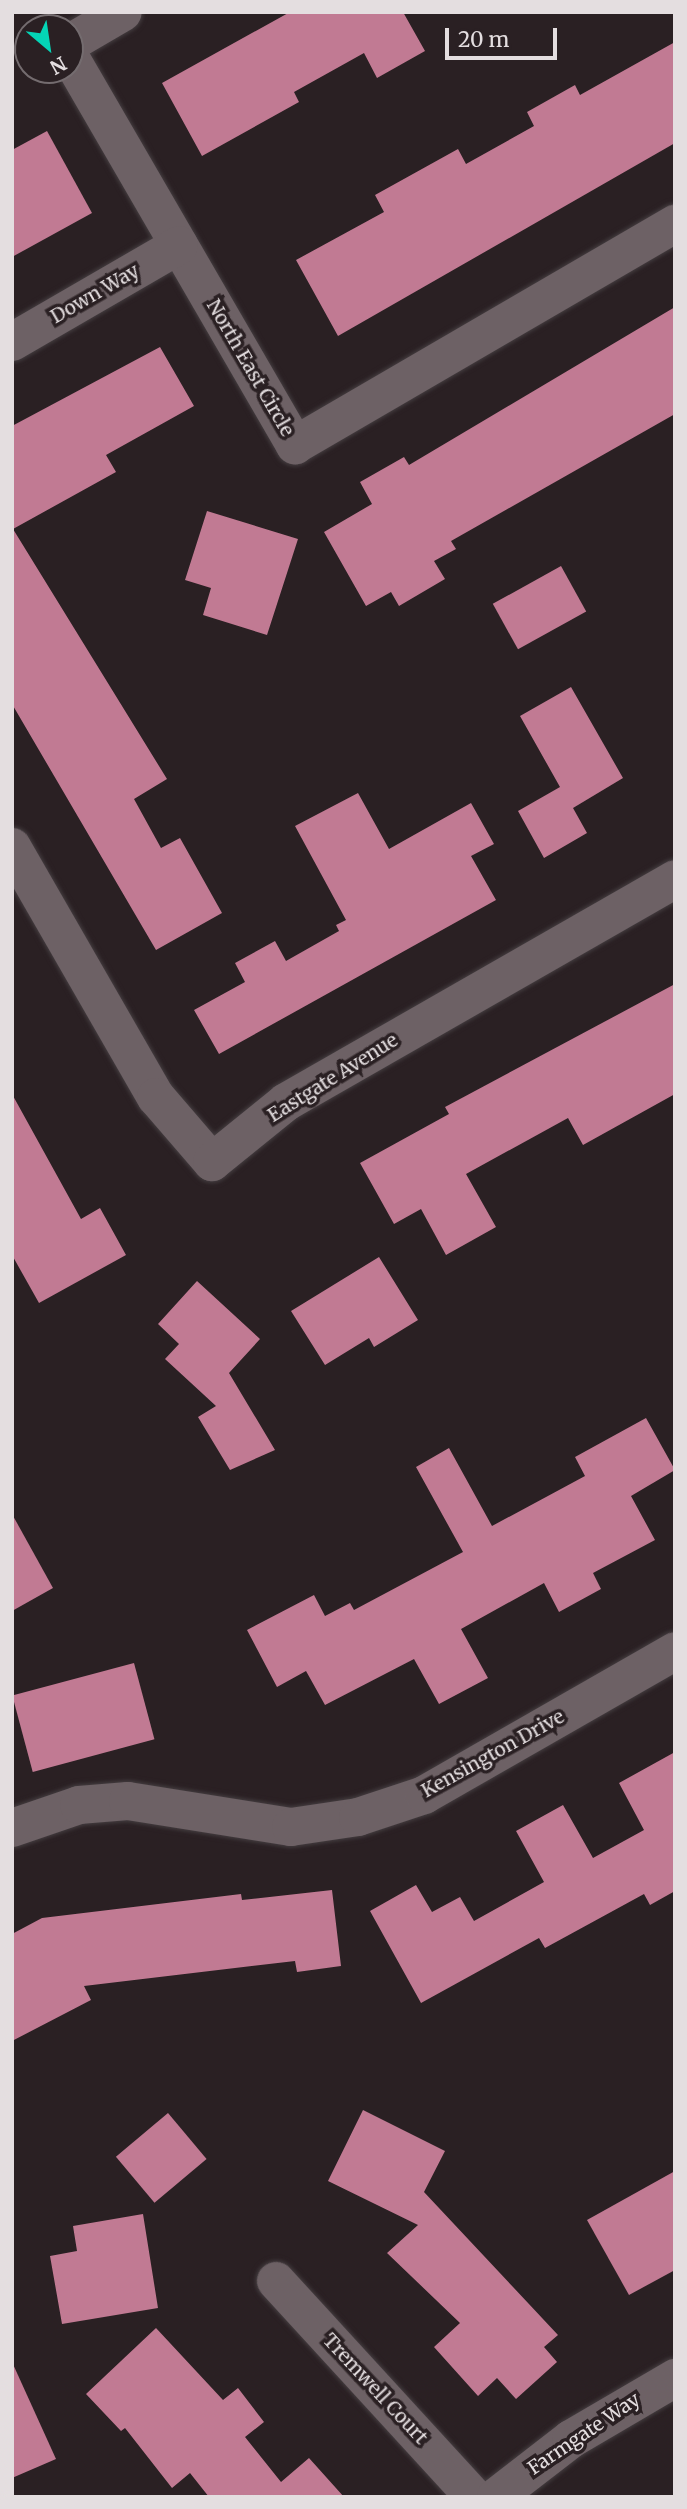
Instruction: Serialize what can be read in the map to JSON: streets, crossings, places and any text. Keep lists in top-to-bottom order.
{
  "streets": {
    "street": [
      "Down Way",
      "North East Circle",
      "Eastgate Avenue",
      "Kensington Drive",
      "Tremwell Court",
      "Farmgate Way"
    ]
  },
  "crossings": [
    ["Down Way", "North East Circle"]
  ],
  "scale_bar": "20 m",
  "north": "bottom right"
}
